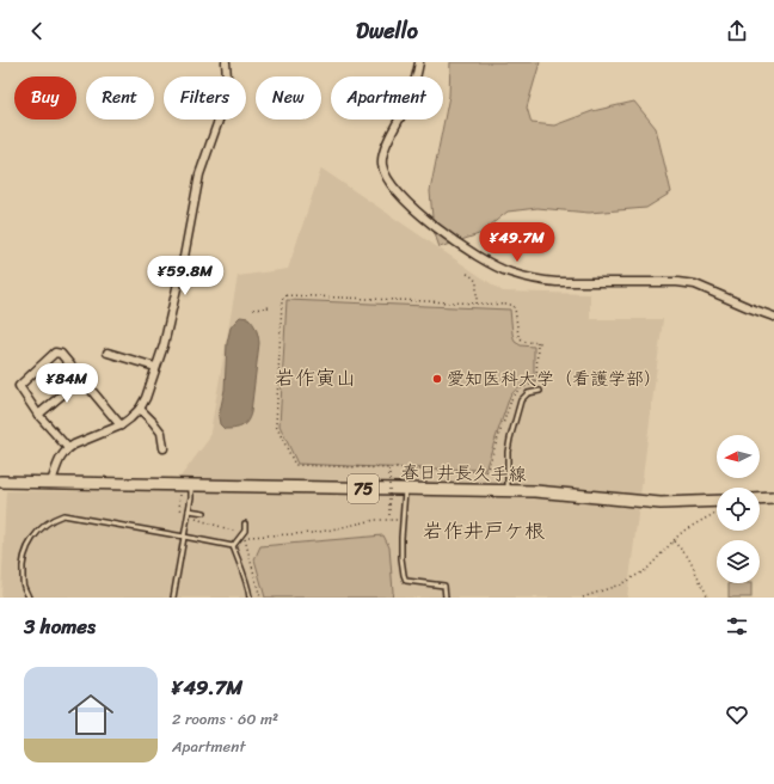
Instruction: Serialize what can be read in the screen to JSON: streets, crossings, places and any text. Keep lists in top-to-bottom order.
{
  "streets": {
    "main road": ["春日井長久手線", "75"]
  },
  "districts": ["岩作寅山", "岩作井戸ケ根"],
  "places": ["愛知医科大学（看護学部）"],
  "north": "left",
  "page": {
    "header": "Dwello",
    "chip": [
      "Buy",
      "Rent",
      "Filters",
      "New",
      "Apartment"
    ],
    "price": ["¥49.7M", "¥59.8M", "¥84M"],
    "heading": "3 homes",
    "list": [
      {
        "name": "¥49.7M",
        "note": "2 rooms · 60 m² · Apartment"
      }
    ]
  }
}
